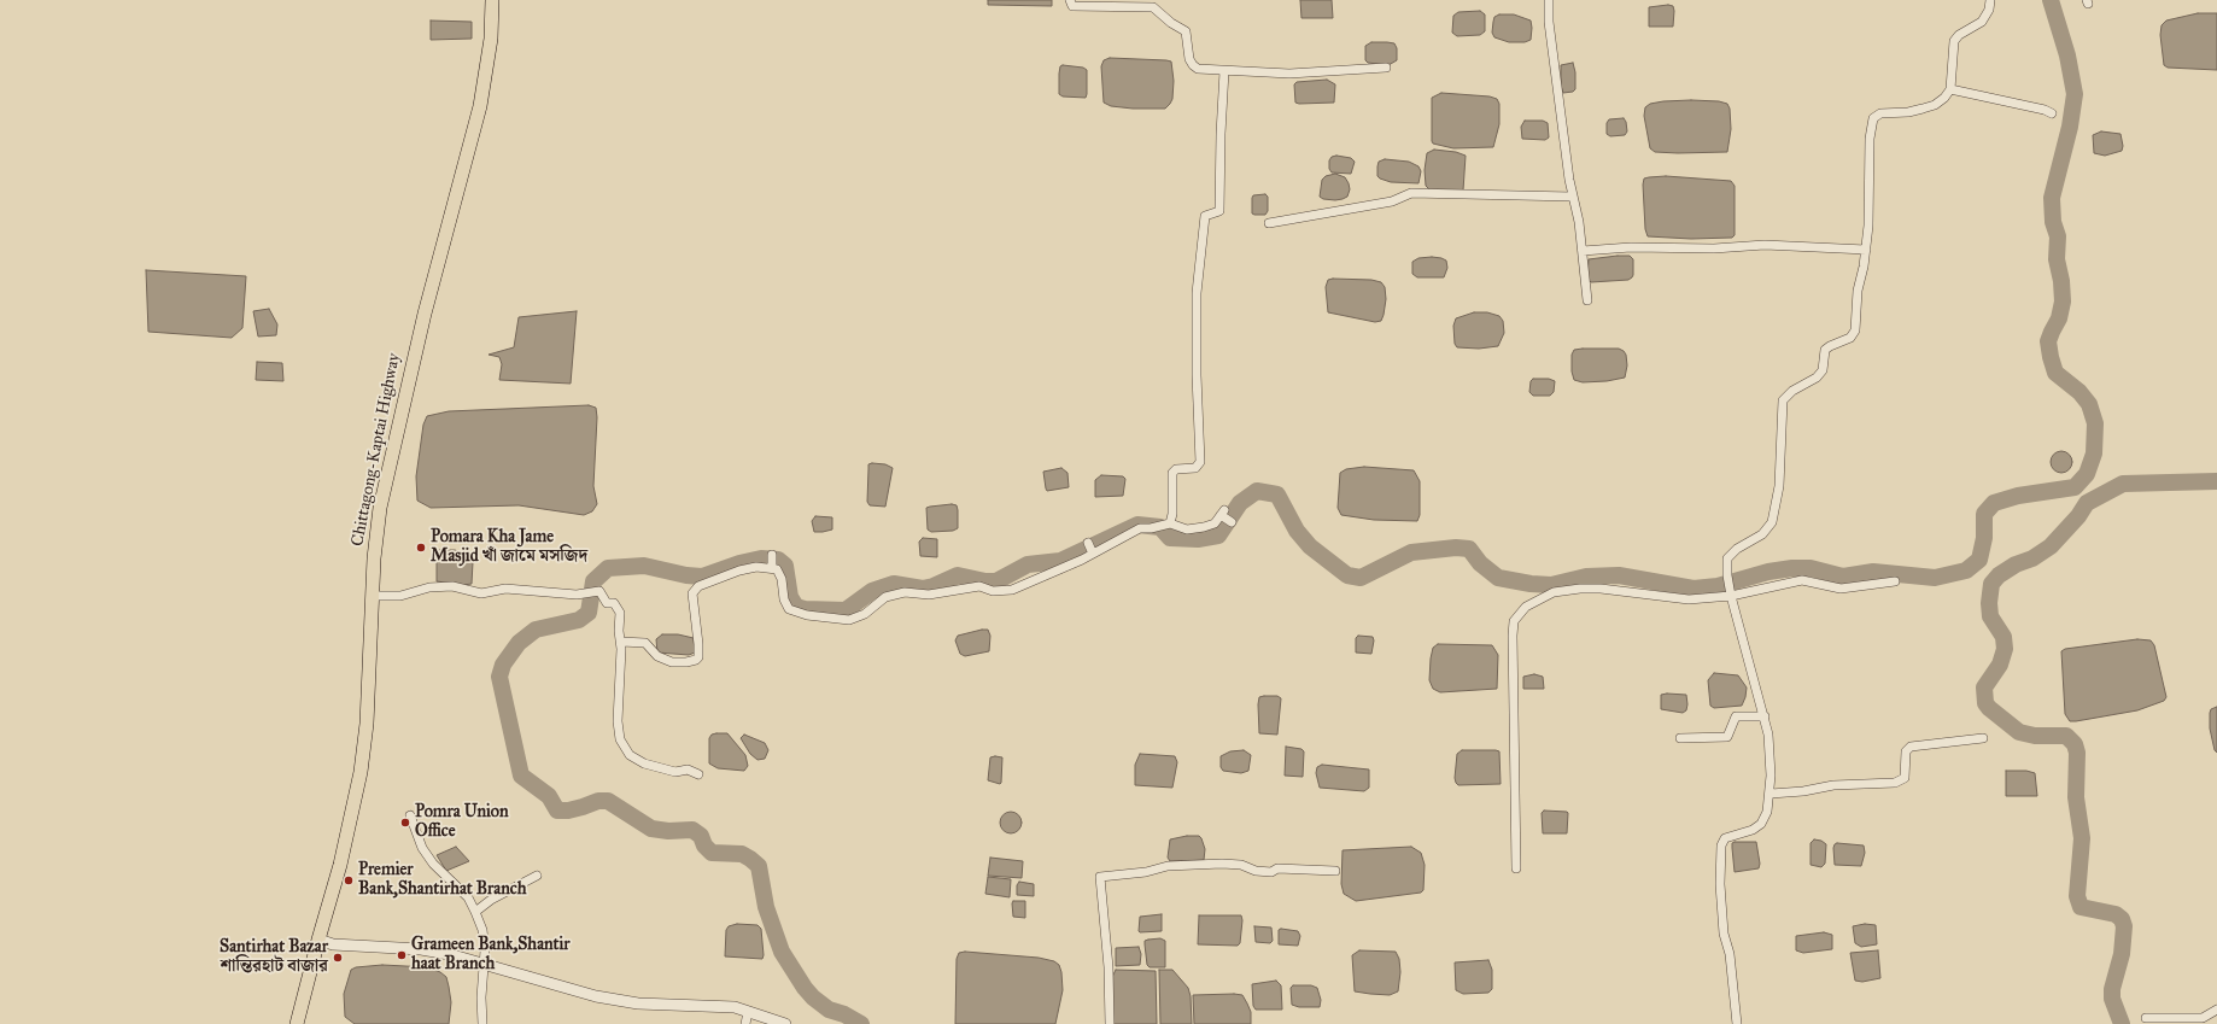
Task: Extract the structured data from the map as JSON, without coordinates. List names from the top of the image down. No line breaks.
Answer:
{"streets":{"main road":["Chittagong-Kaptai Highway"]},"places":["Pomara Kha Jame Masjid খাঁ জামে মসজিদ","Pomra Union Office","Premier Bank,Shantirhat Branch","Grameen Bank,Shantir haat Branch","Santirhat Bazar শান্তিরহাট বাজার"]}
